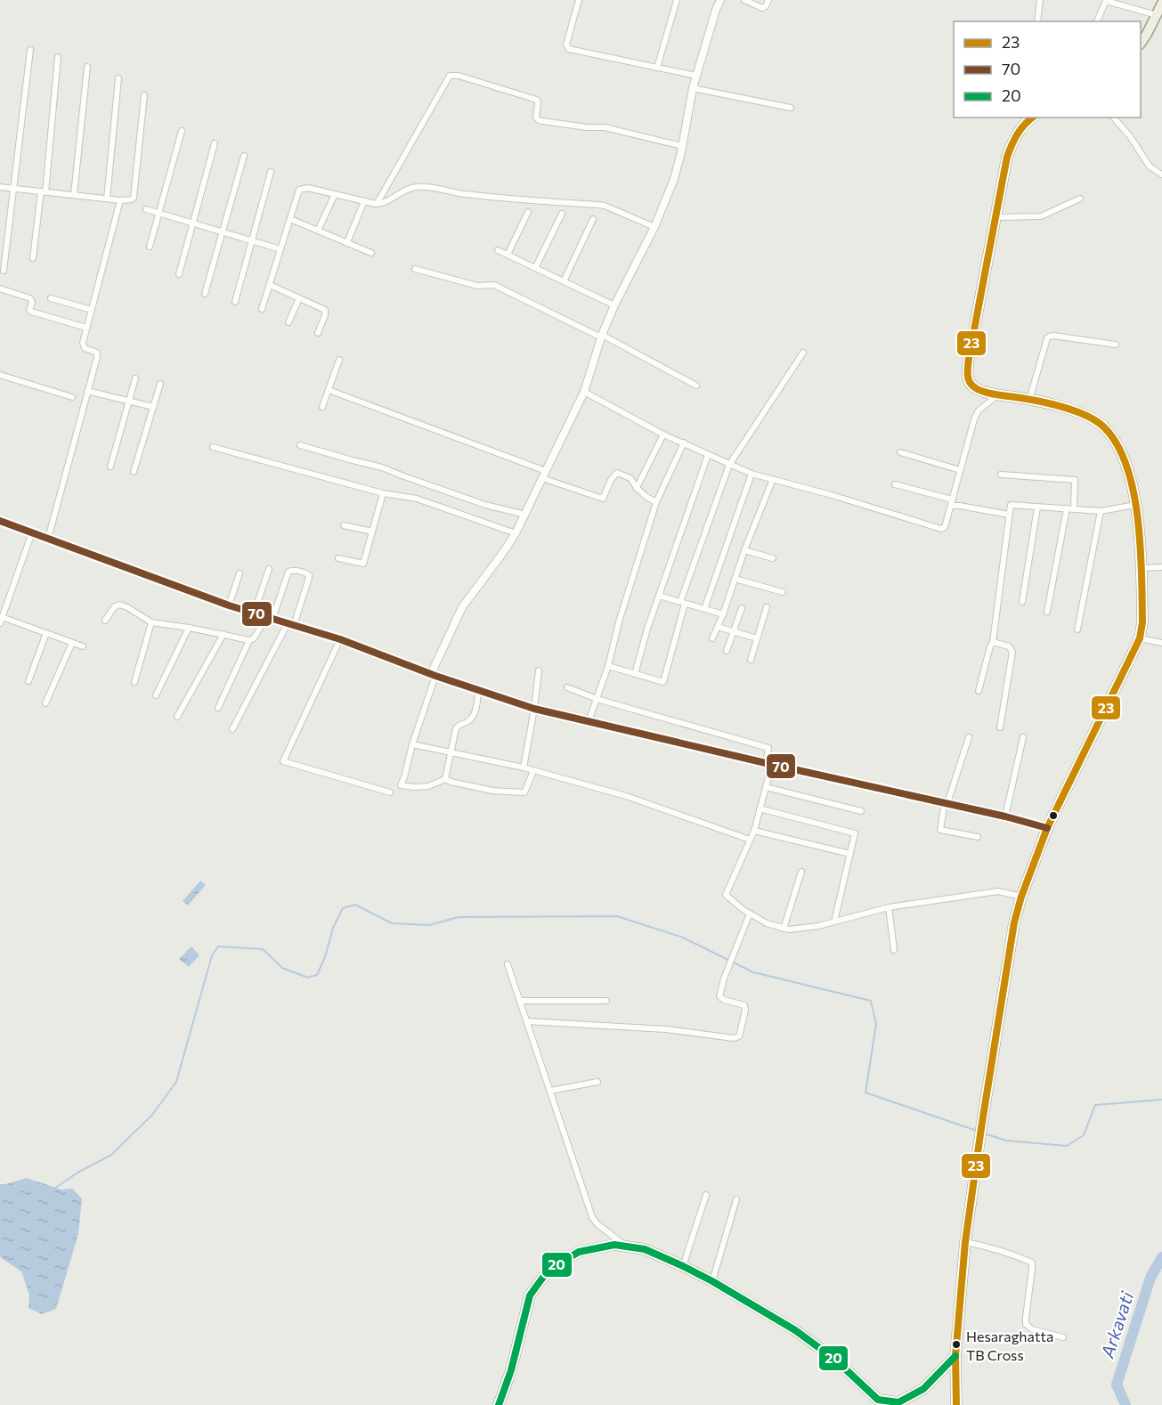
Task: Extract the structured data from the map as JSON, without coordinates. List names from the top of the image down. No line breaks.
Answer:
{"water":["Arkavati"],"places":["Hesaraghatta TB Cross"],"lines":["transit line 23","transit line 70","transit line 20"],"legend":["23","70","20"]}
